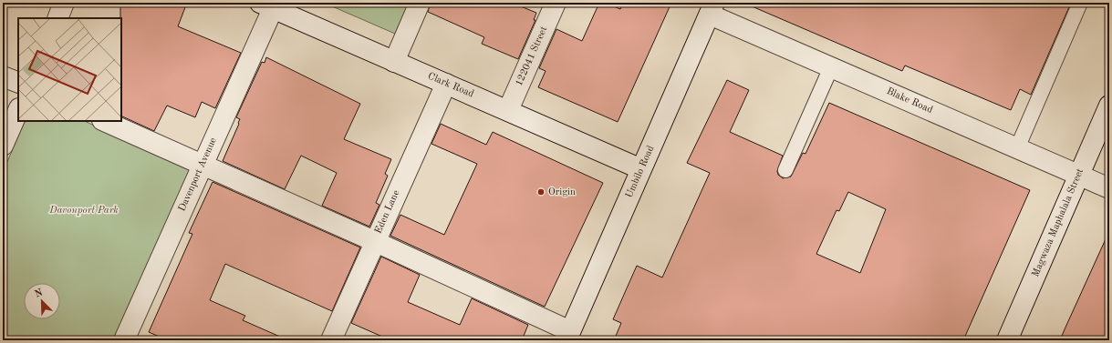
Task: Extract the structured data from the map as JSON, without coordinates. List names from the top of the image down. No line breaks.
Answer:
{"streets":{"street":["122041 Street","Clark Road","Blake Road","Umbilo Road","Davenport Avenue","Eden Lane","Magwaza Maphalala Street"]},"crossings":[["122041 Street","Clark Road"],["Clark Road","Umbilo Road"],["Clark Road","Davenport Avenue"],["Clark Road","Eden Lane"],["Blake Road","Umbilo Road"],["Blake Road","Magwaza Maphalala Street"]],"parks":["Davonport Park"],"places":["Origin"],"north":"top left"}
